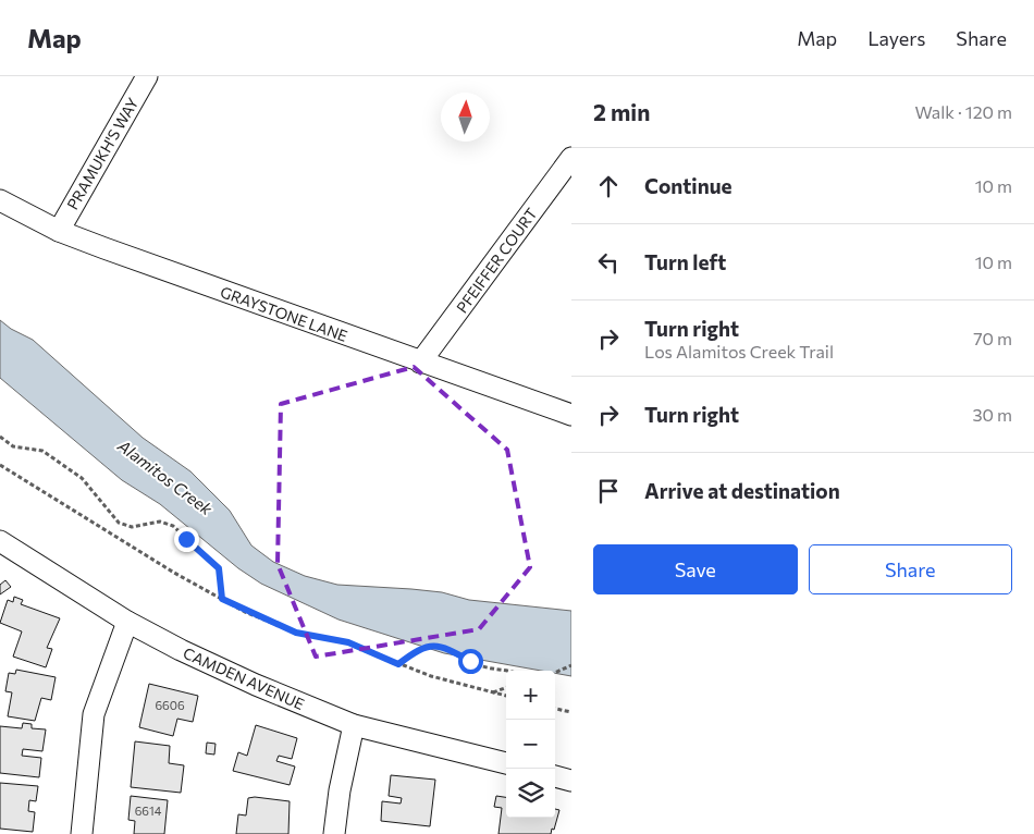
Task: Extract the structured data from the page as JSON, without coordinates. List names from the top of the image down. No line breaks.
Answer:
{"streets":{"street":["PRAMUKH'S WAY","PFEIFFER COURT","GRAYSTONE LANE","CAMDEN AVENUE"]},"crossings":[["PRAMUKH'S WAY","GRAYSTONE LANE"],["PFEIFFER COURT","GRAYSTONE LANE"]],"water":["Alamitos Creek"],"house_numbers":["6606","6614"],"north":"top","page":{"header":"Map","nav":["Map","Layers","Share"],"heading":["2 min","Walk · 120 m"],"list":[["Continue","10 m"],["Turn left","10 m"],["Turn right","Los Alamitos Creek Trail","70 m"],["Turn right","30 m"],"Arrive at destination"],"buttons":["Save","Share"],"map_buttons":["+","−"]}}
